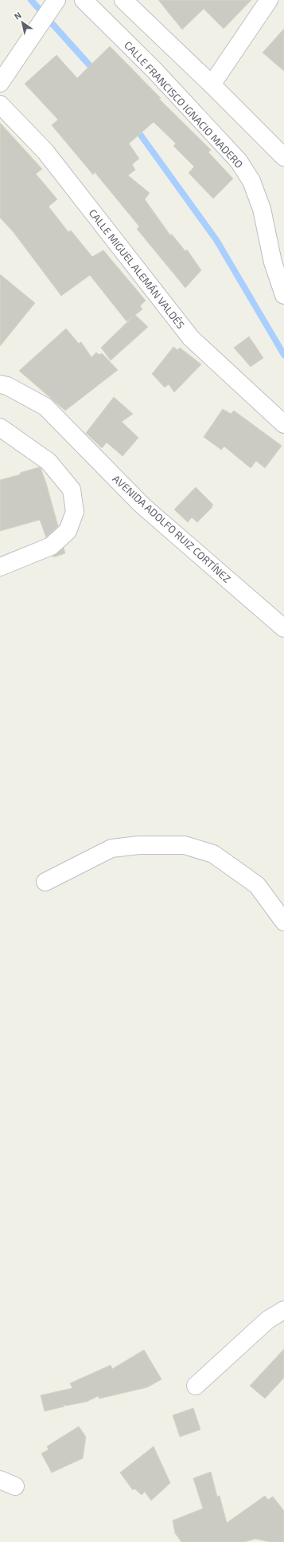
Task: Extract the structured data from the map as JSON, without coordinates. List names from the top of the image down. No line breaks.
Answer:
{"streets":{"street":["CALLE FRANCISCO IGNACIO MADERO","CALLE MIGUEL ALEMÁN VALDÉS","AVENIDA ADOLFO RUIZ CORTÍNEZ"]},"north":"top left"}
